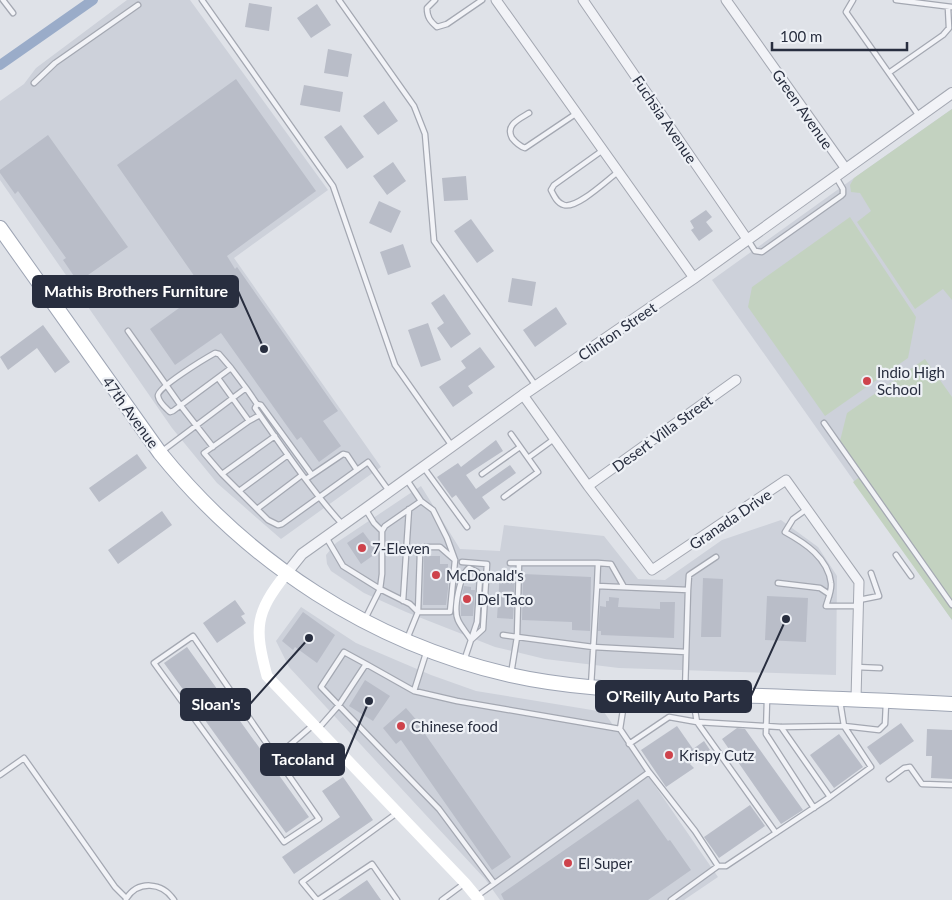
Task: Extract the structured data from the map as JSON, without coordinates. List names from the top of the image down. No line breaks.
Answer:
{"streets":{"main road":["47th Avenue"],"street":["Green Avenue","Fuchsia Avenue","Clinton Street","Desert Villa Street","Granada Drive"]},"crossings":[["Green Avenue","Clinton Street"],["Fuchsia Avenue","Clinton Street"],["Clinton Street","47th Avenue"],["Clinton Street","Granada Drive"],["47th Avenue","Granada Drive"],["Desert Villa Street","Granada Drive"]],"places":["Mathis Brothers Furniture","Indio High School","7-Eleven","McDonald's","Del Taco","O'Reilly Auto Parts","Sloan's","Tacoland","Chinese food","Krispy Cutz","El Super"],"scale_bar":"100 m"}
